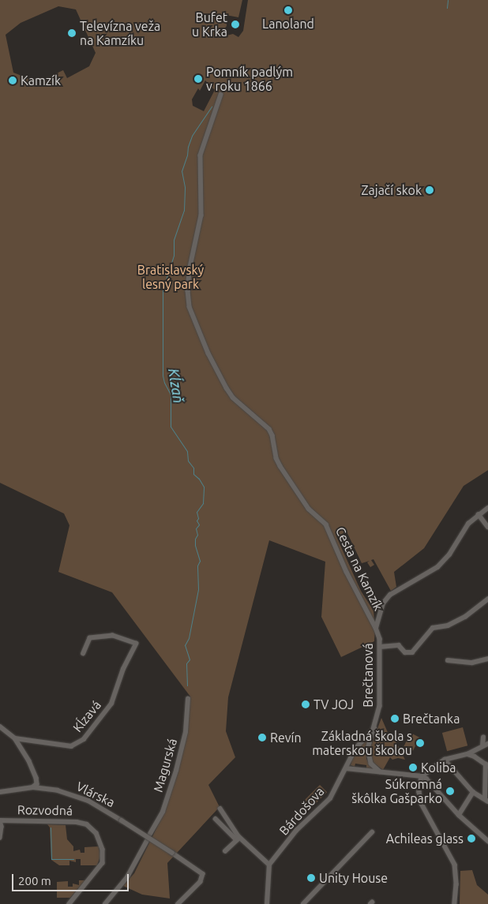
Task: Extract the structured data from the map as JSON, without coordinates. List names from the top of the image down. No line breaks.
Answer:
{"streets":{"street":["Cesta na Kamzík","Brečtanová","Kĺzavá","Magurská","Vlárska","Rozvodná","Bárdošova"]},"crossings":[["Cesta na Kamzík","Brečtanová"]],"water":["Kĺzaň"],"parks":["Bratislavský lesný park"],"places":["Lanoland","Bufet u Krka","Televízna veža na Kamzíku","Pomník padlým v roku 1866","Kamzík","Zajačí skok","TV JOJ","Brečtanka","Revín","Základná škola s materskou školou","Koliba","Súkromná škôlka Gašparko","Achileas glass","Unity House"],"scale_bar":"200 m"}
